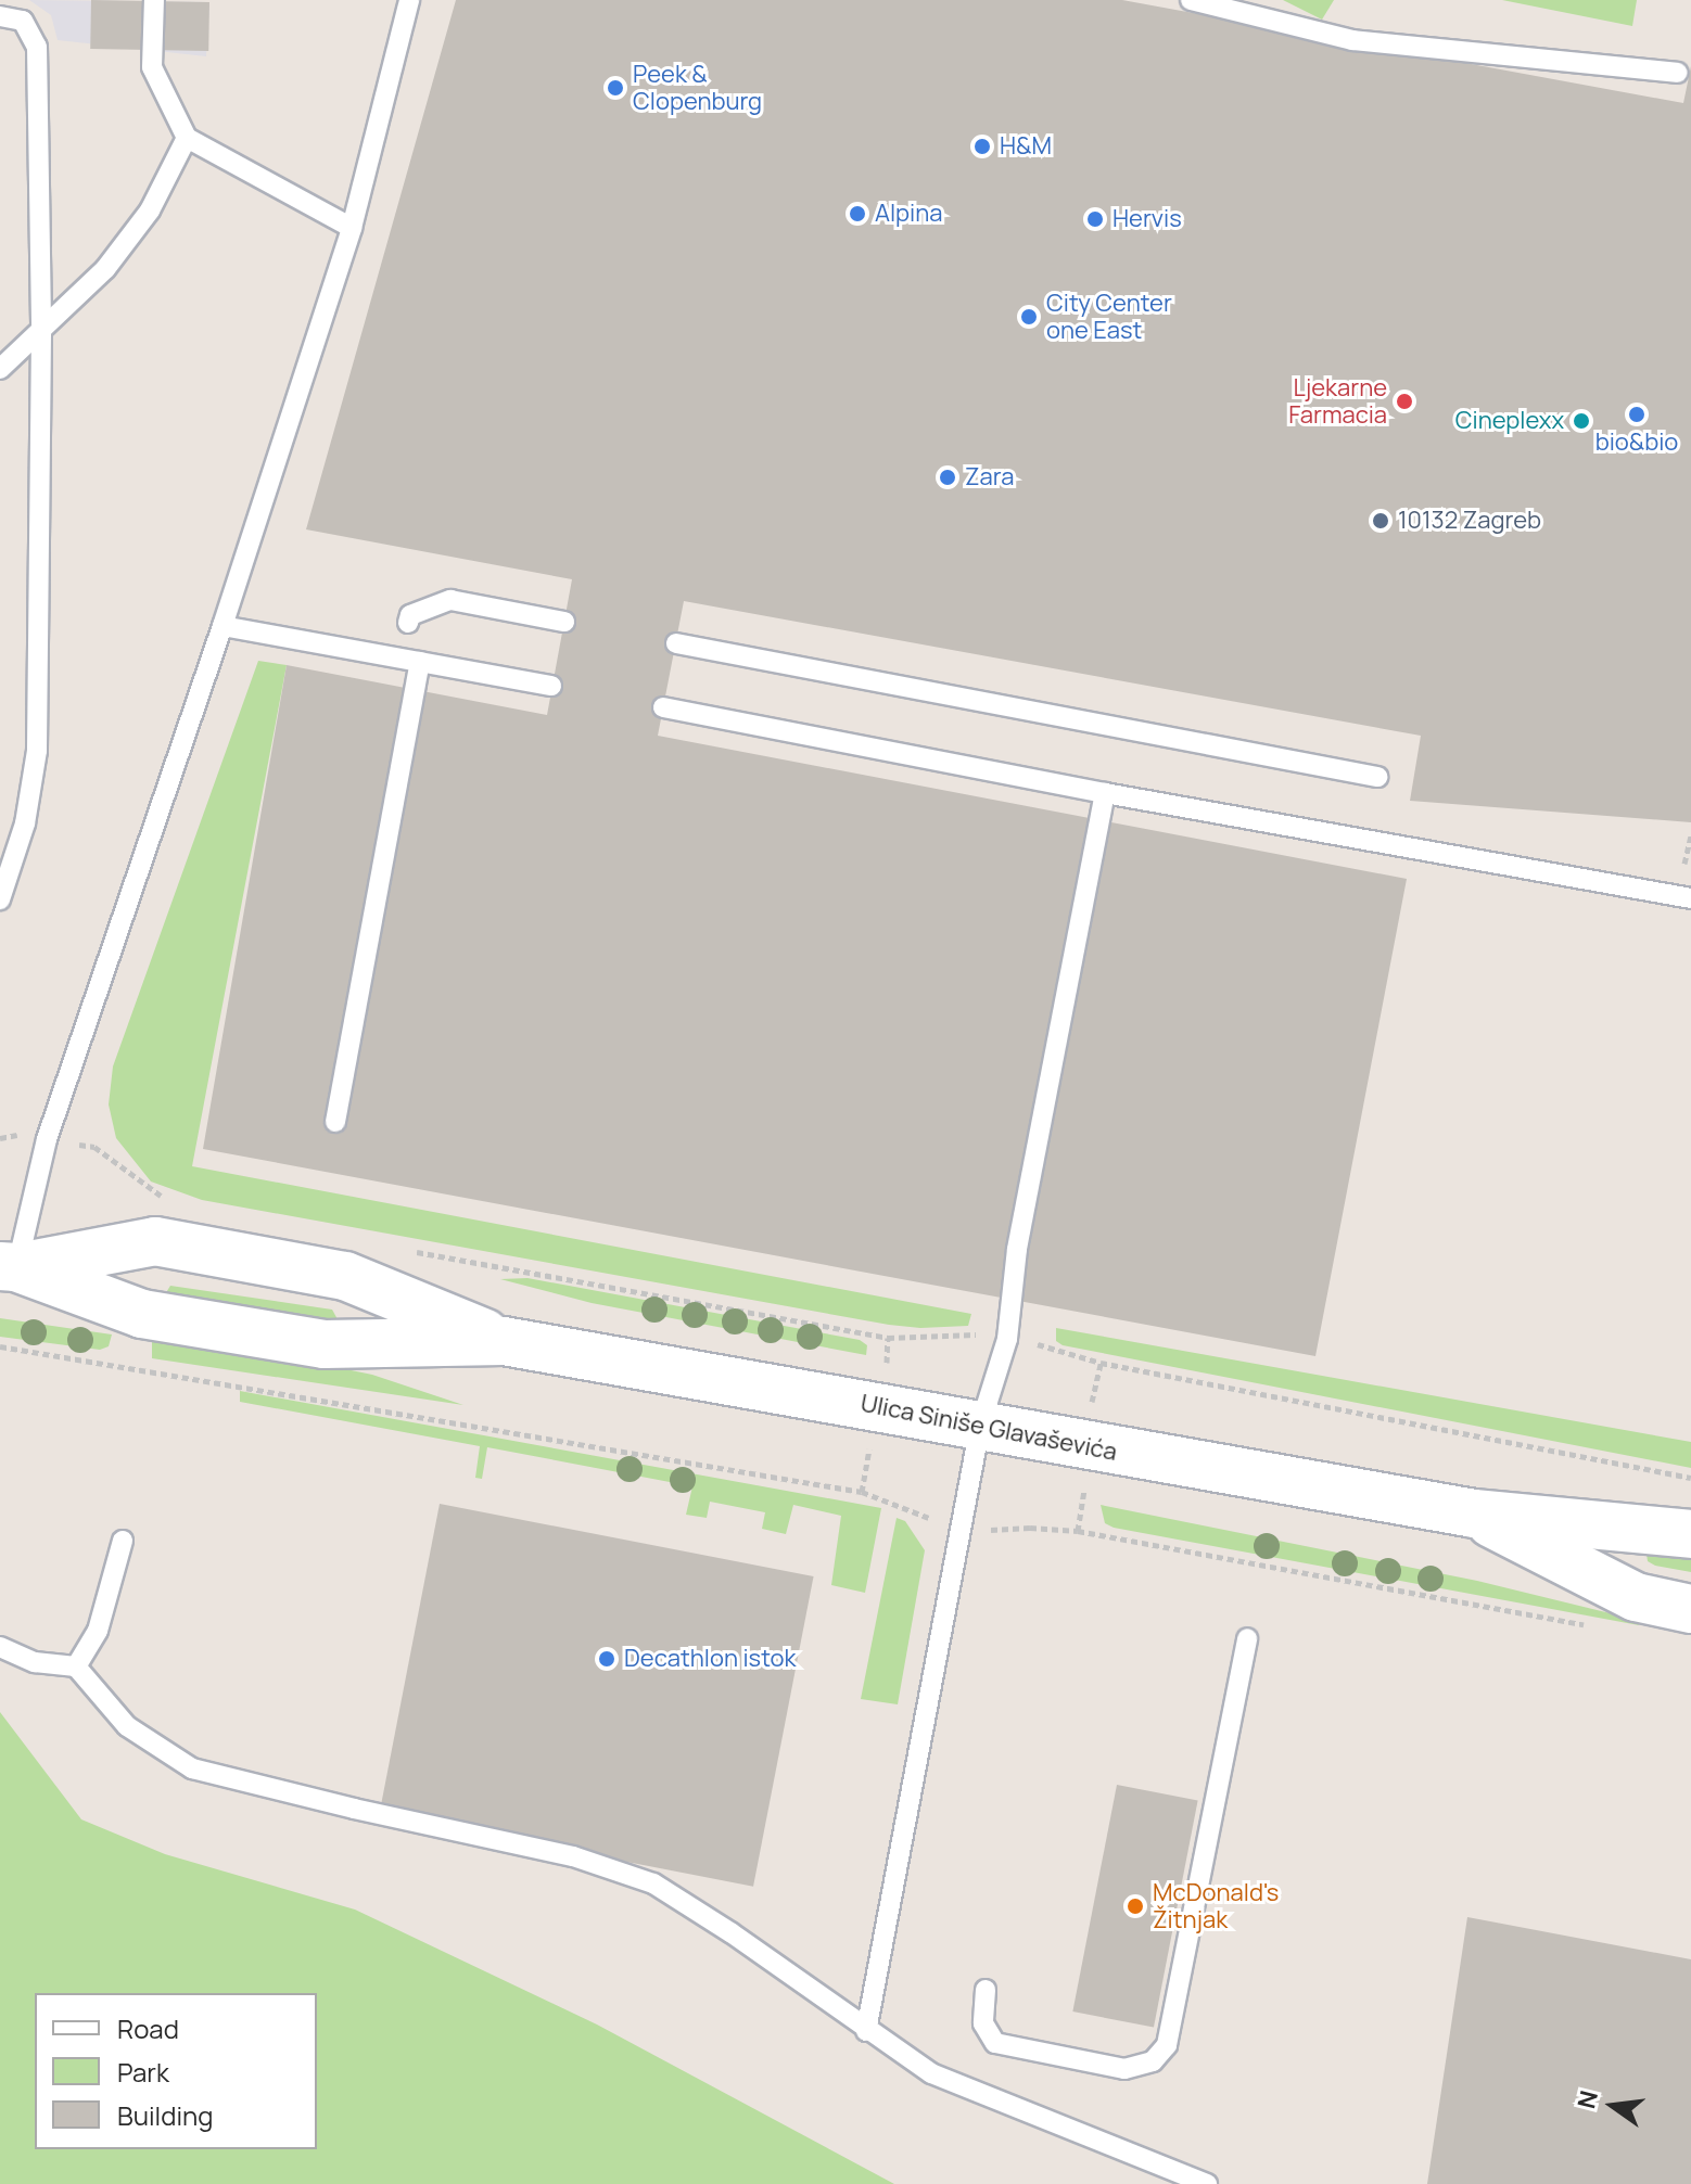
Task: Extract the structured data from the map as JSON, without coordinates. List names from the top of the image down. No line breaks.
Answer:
{"streets":{"street":["Ulica Siniše Glavaševića"]},"places":["Peek & Clopenburg","H&M","Alpina","Hervis","City Center one East","Ljekarne Farmacia","bio&bio","Cineplexx","Zara","10132 Zagreb","Decathlon istok","McDonald's Žitnjak"],"legend":["Road","Park","Building"],"north":"left"}
